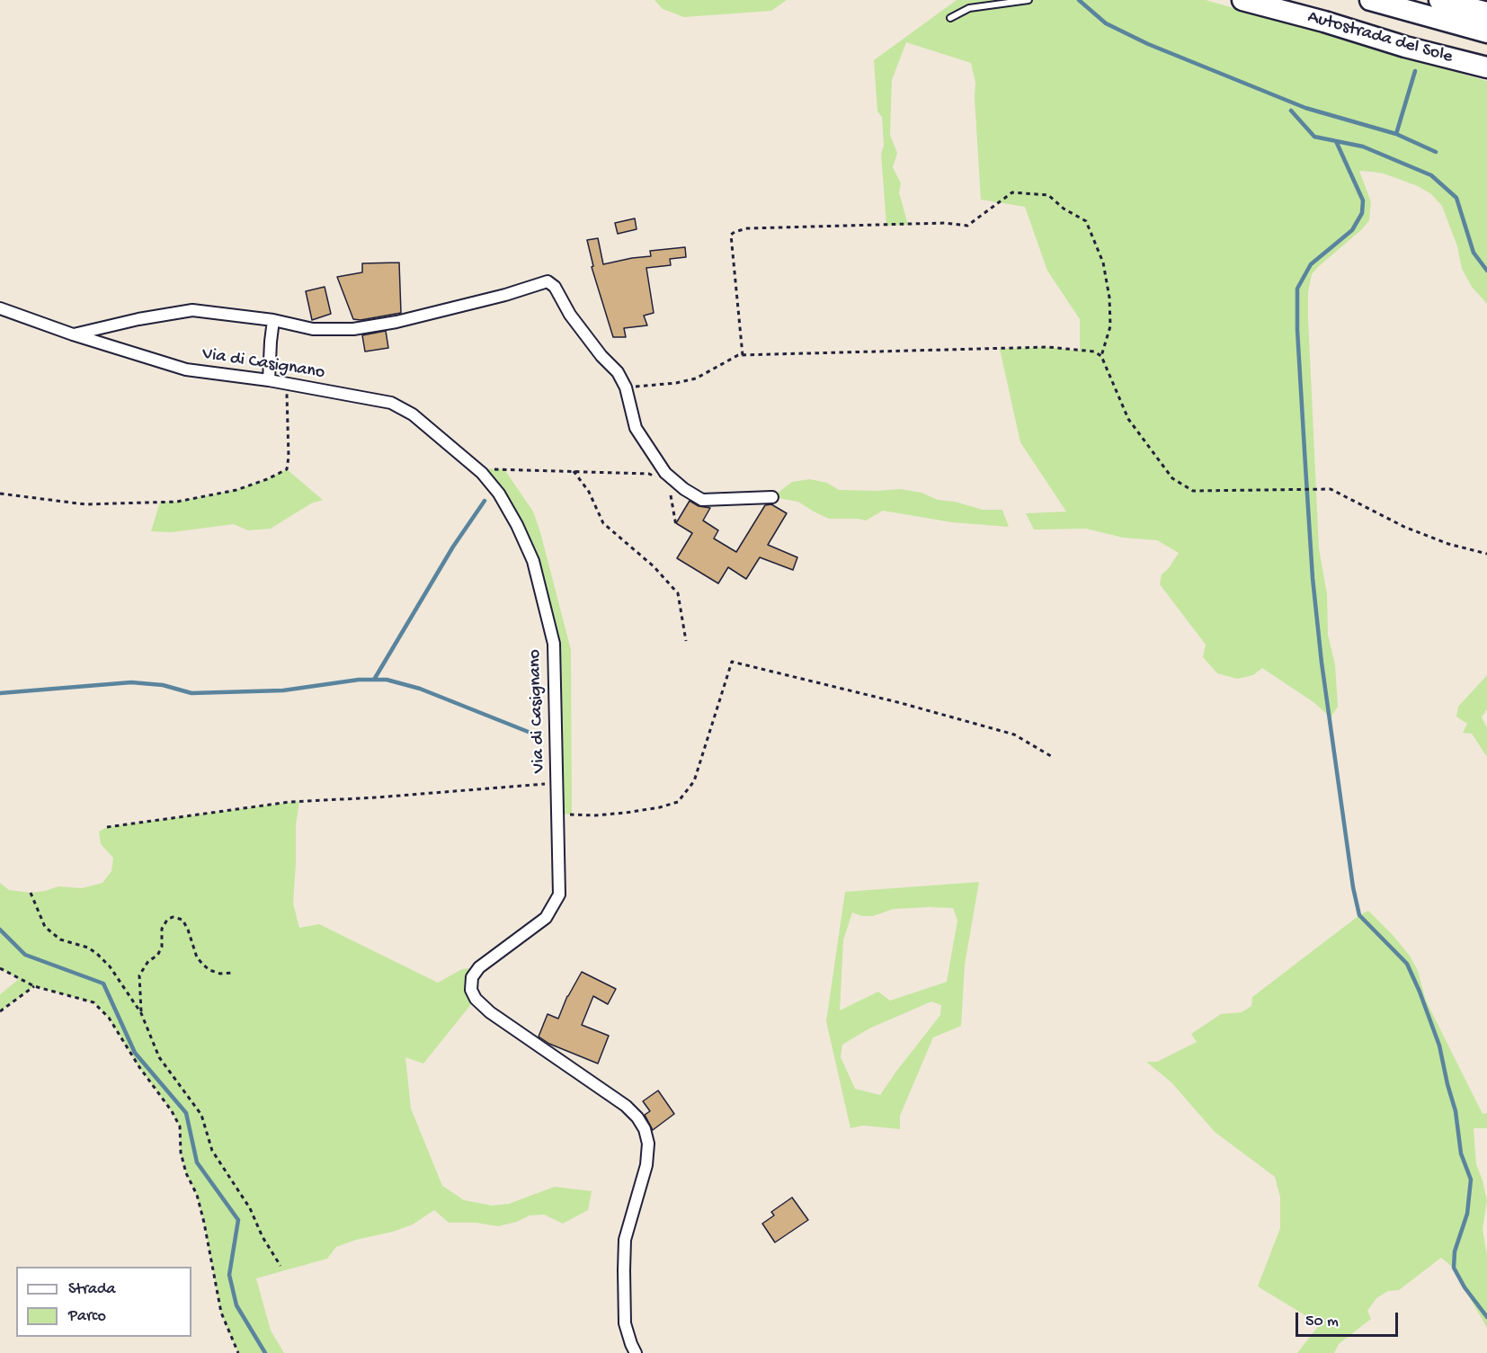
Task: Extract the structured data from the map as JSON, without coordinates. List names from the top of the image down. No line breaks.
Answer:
{"streets":{"highway":["Autostrada del Sole"],"street":["Via di Casignano"]},"legend":["Strada","Parco"],"scale_bar":"50 m"}
